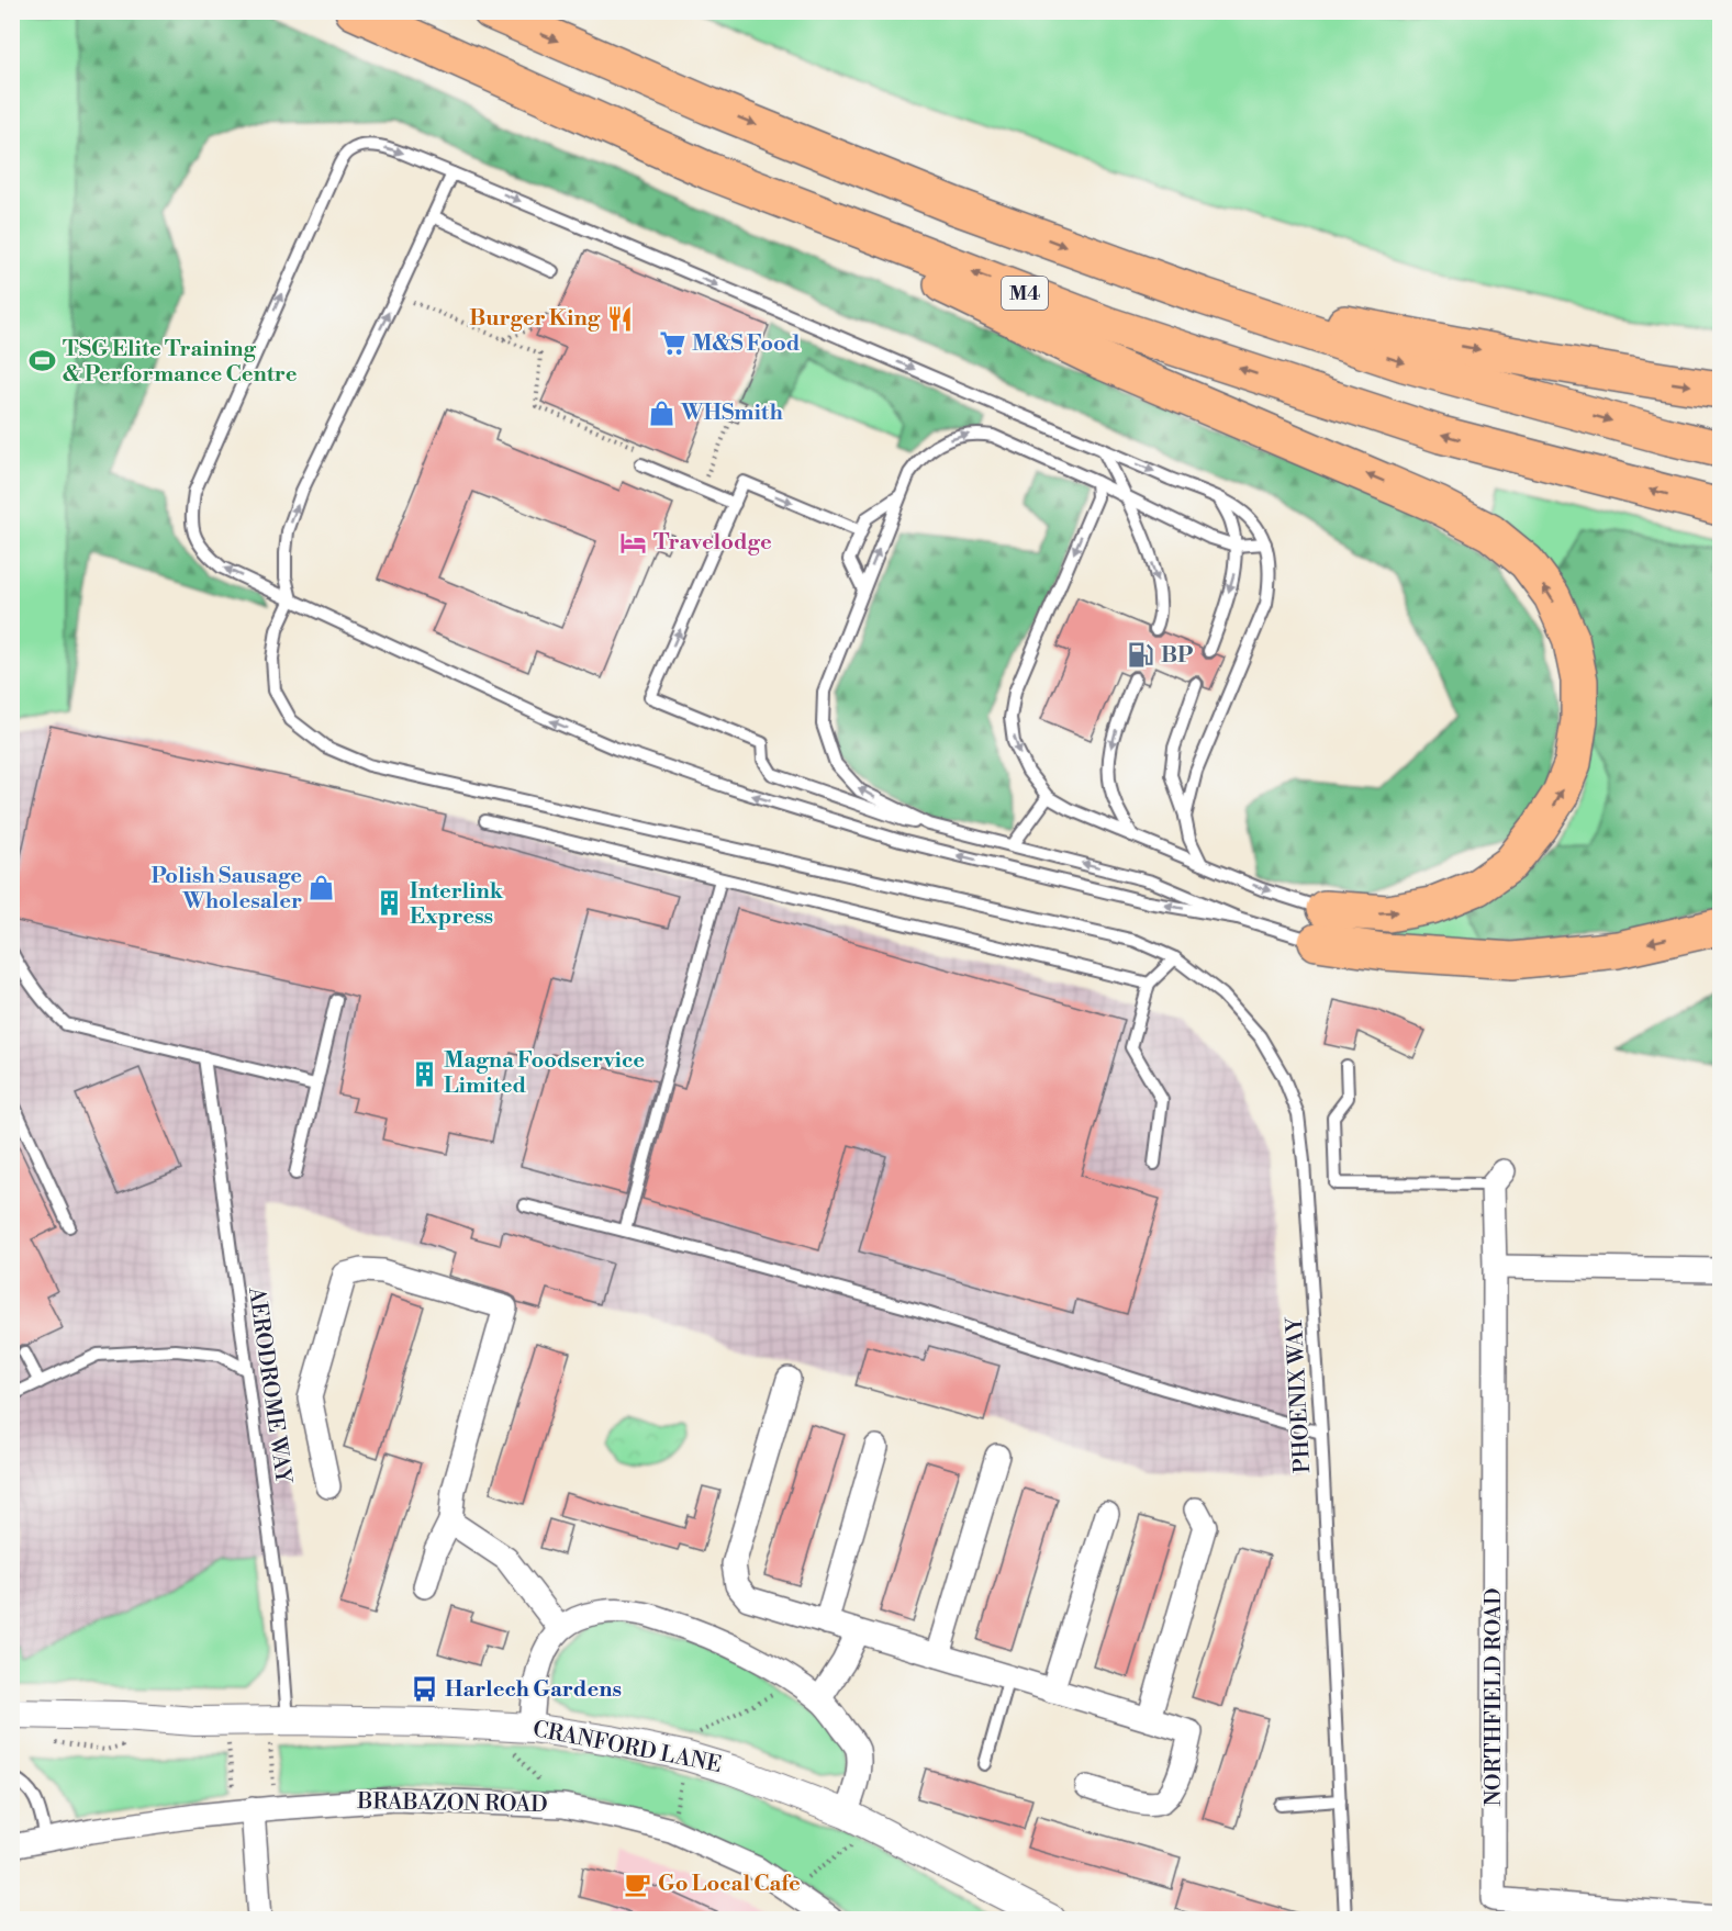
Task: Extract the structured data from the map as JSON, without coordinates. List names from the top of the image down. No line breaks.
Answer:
{"streets":{"highway":["M4"],"street":["NORTHFIELD ROAD","CRANFORD LANE","BRABAZON ROAD"],"lane":["AERODROME WAY","PHOENIX WAY"]},"crossings":[["AERODROME WAY","CRANFORD LANE"]],"places":{"restaurant":["Burger King"],"supermarket":["M&S Food"],"sports":["TSG Elite Training & Performance Centre"],"shop":["WHSmith","Polish Sausage Wholesaler"],"hotel":["Travelodge"],"fuel station":["BP"],"building":["Interlink Express","Magna Foodservice Limited"],"bus stop":["Harlech Gardens"],"cafe":["Go Local Cafe"]}}
